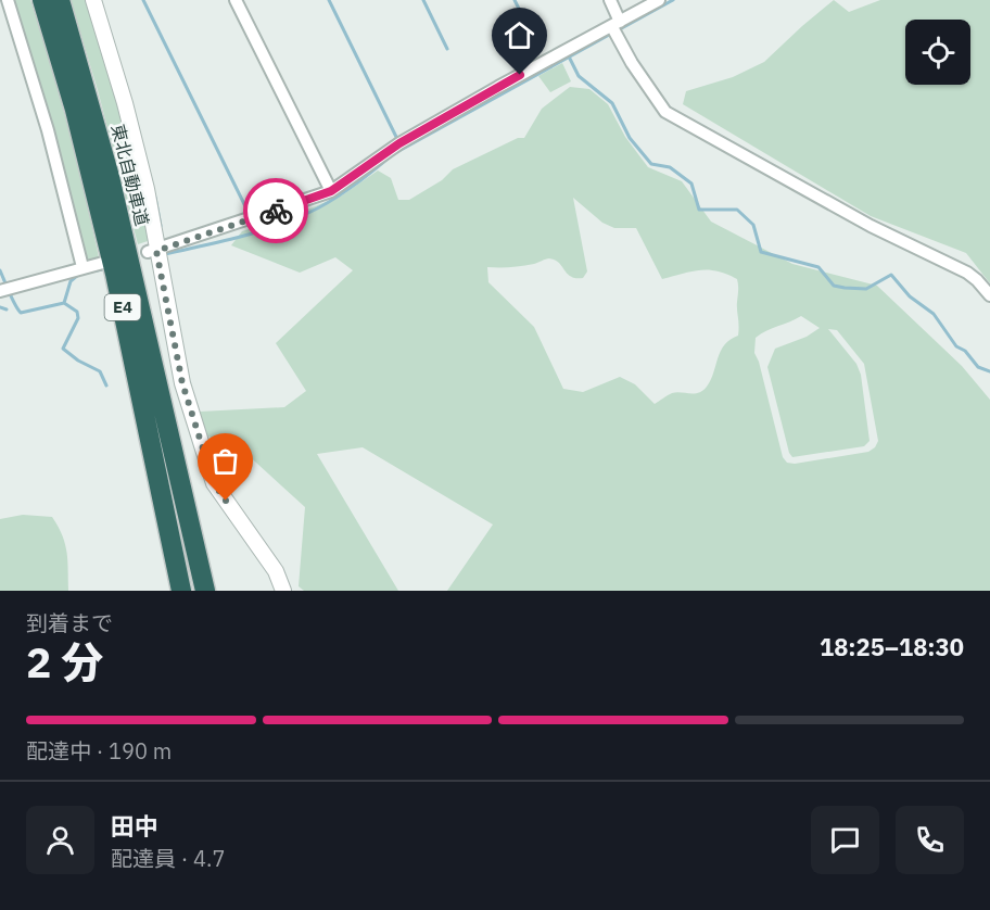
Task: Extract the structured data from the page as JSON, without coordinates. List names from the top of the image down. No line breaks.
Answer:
{"streets":{"highway":["東北自動車道","E4"]},"page":{"heading":["2 分","到着まで","18:25–18:30"],"panel":["田中","配達員 · 4.7"],"bar":"配達中 · 190 m"}}
